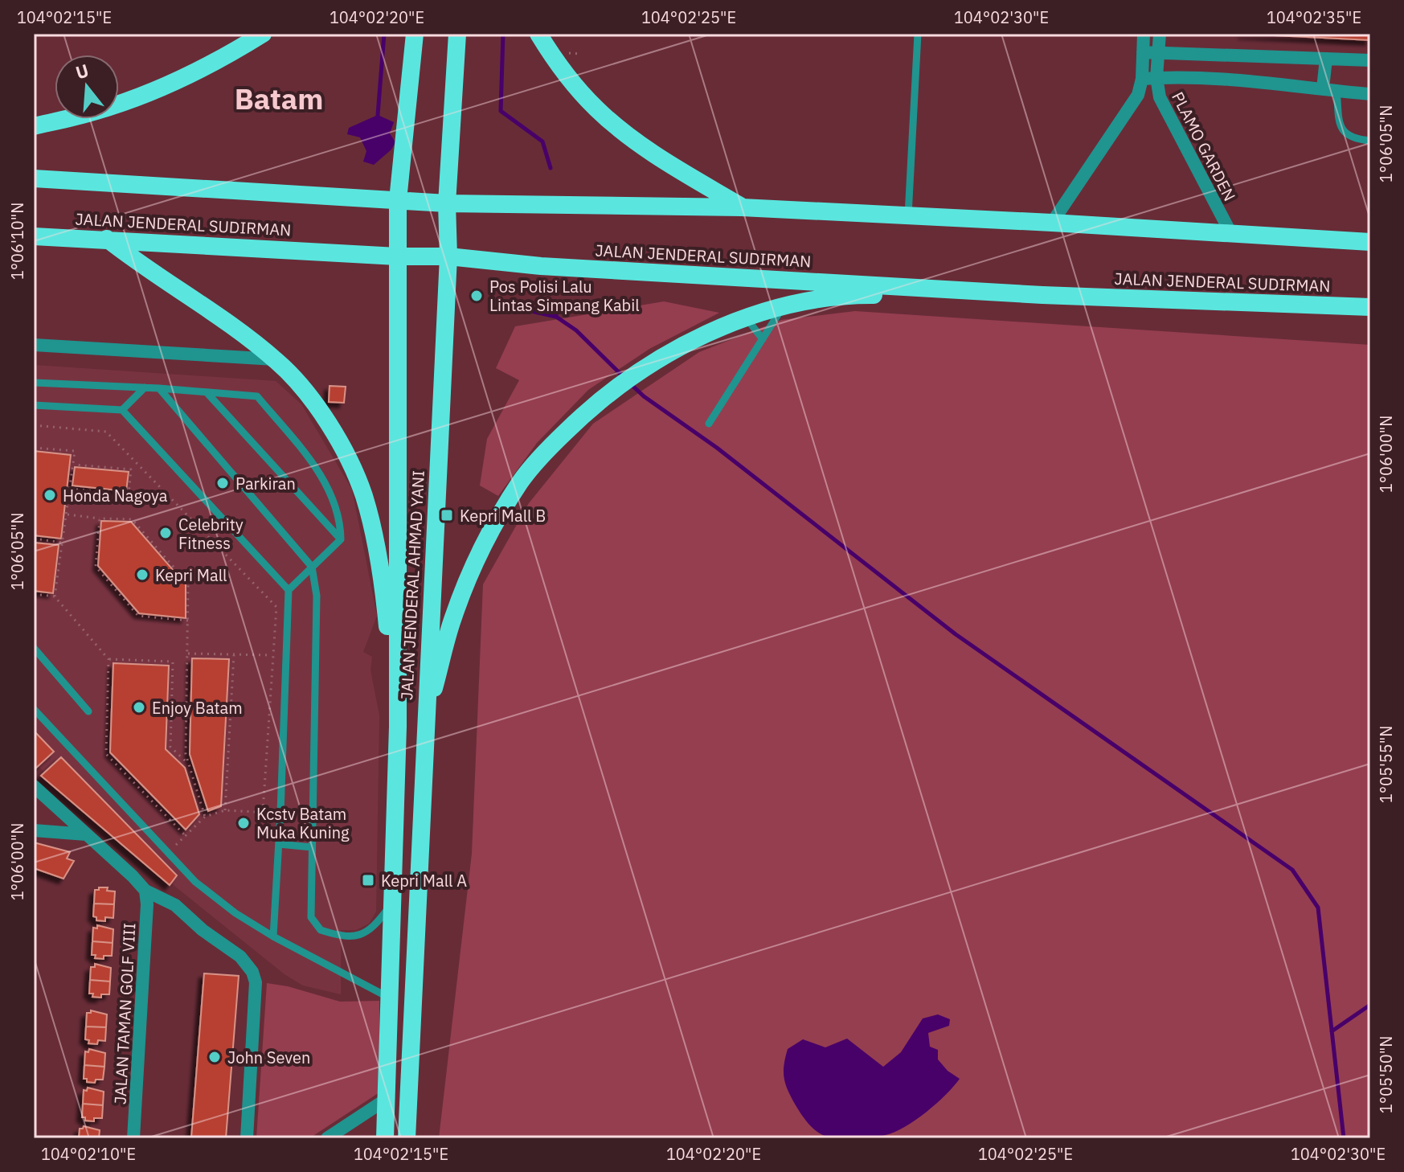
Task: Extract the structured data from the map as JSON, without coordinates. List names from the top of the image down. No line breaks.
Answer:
{"streets":{"highway":["JALAN JENDERAL SUDIRMAN","JALAN JENDERAL AHMAD YANI"],"street":["PLAMO GARDEN","JALAN TAMAN GOLF VIII"]},"crossings":[["JALAN JENDERAL SUDIRMAN","JALAN JENDERAL AHMAD YANI"]],"districts":["Batam"],"places":{"other":["Pos Polisi Lalu Lintas Simpang Kabil","Parkiran","Honda Nagoya","Celebrity Fitness","Kepri Mall","Enjoy Batam","Kcstv Batam Muka Kuning","John Seven"],"transit":["Kepri Mall B","Kepri Mall A"]},"north":"top","coordinates":["104°02'15\"E","104°02'20\"E","104°02'25\"E","104°02'30\"E","104°02'35\"E","1°06'05\"N","1°06'10\"N","1°06'00\"N","1°05'55\"N","1°05'50\"N","104°02'10\"E"]}
